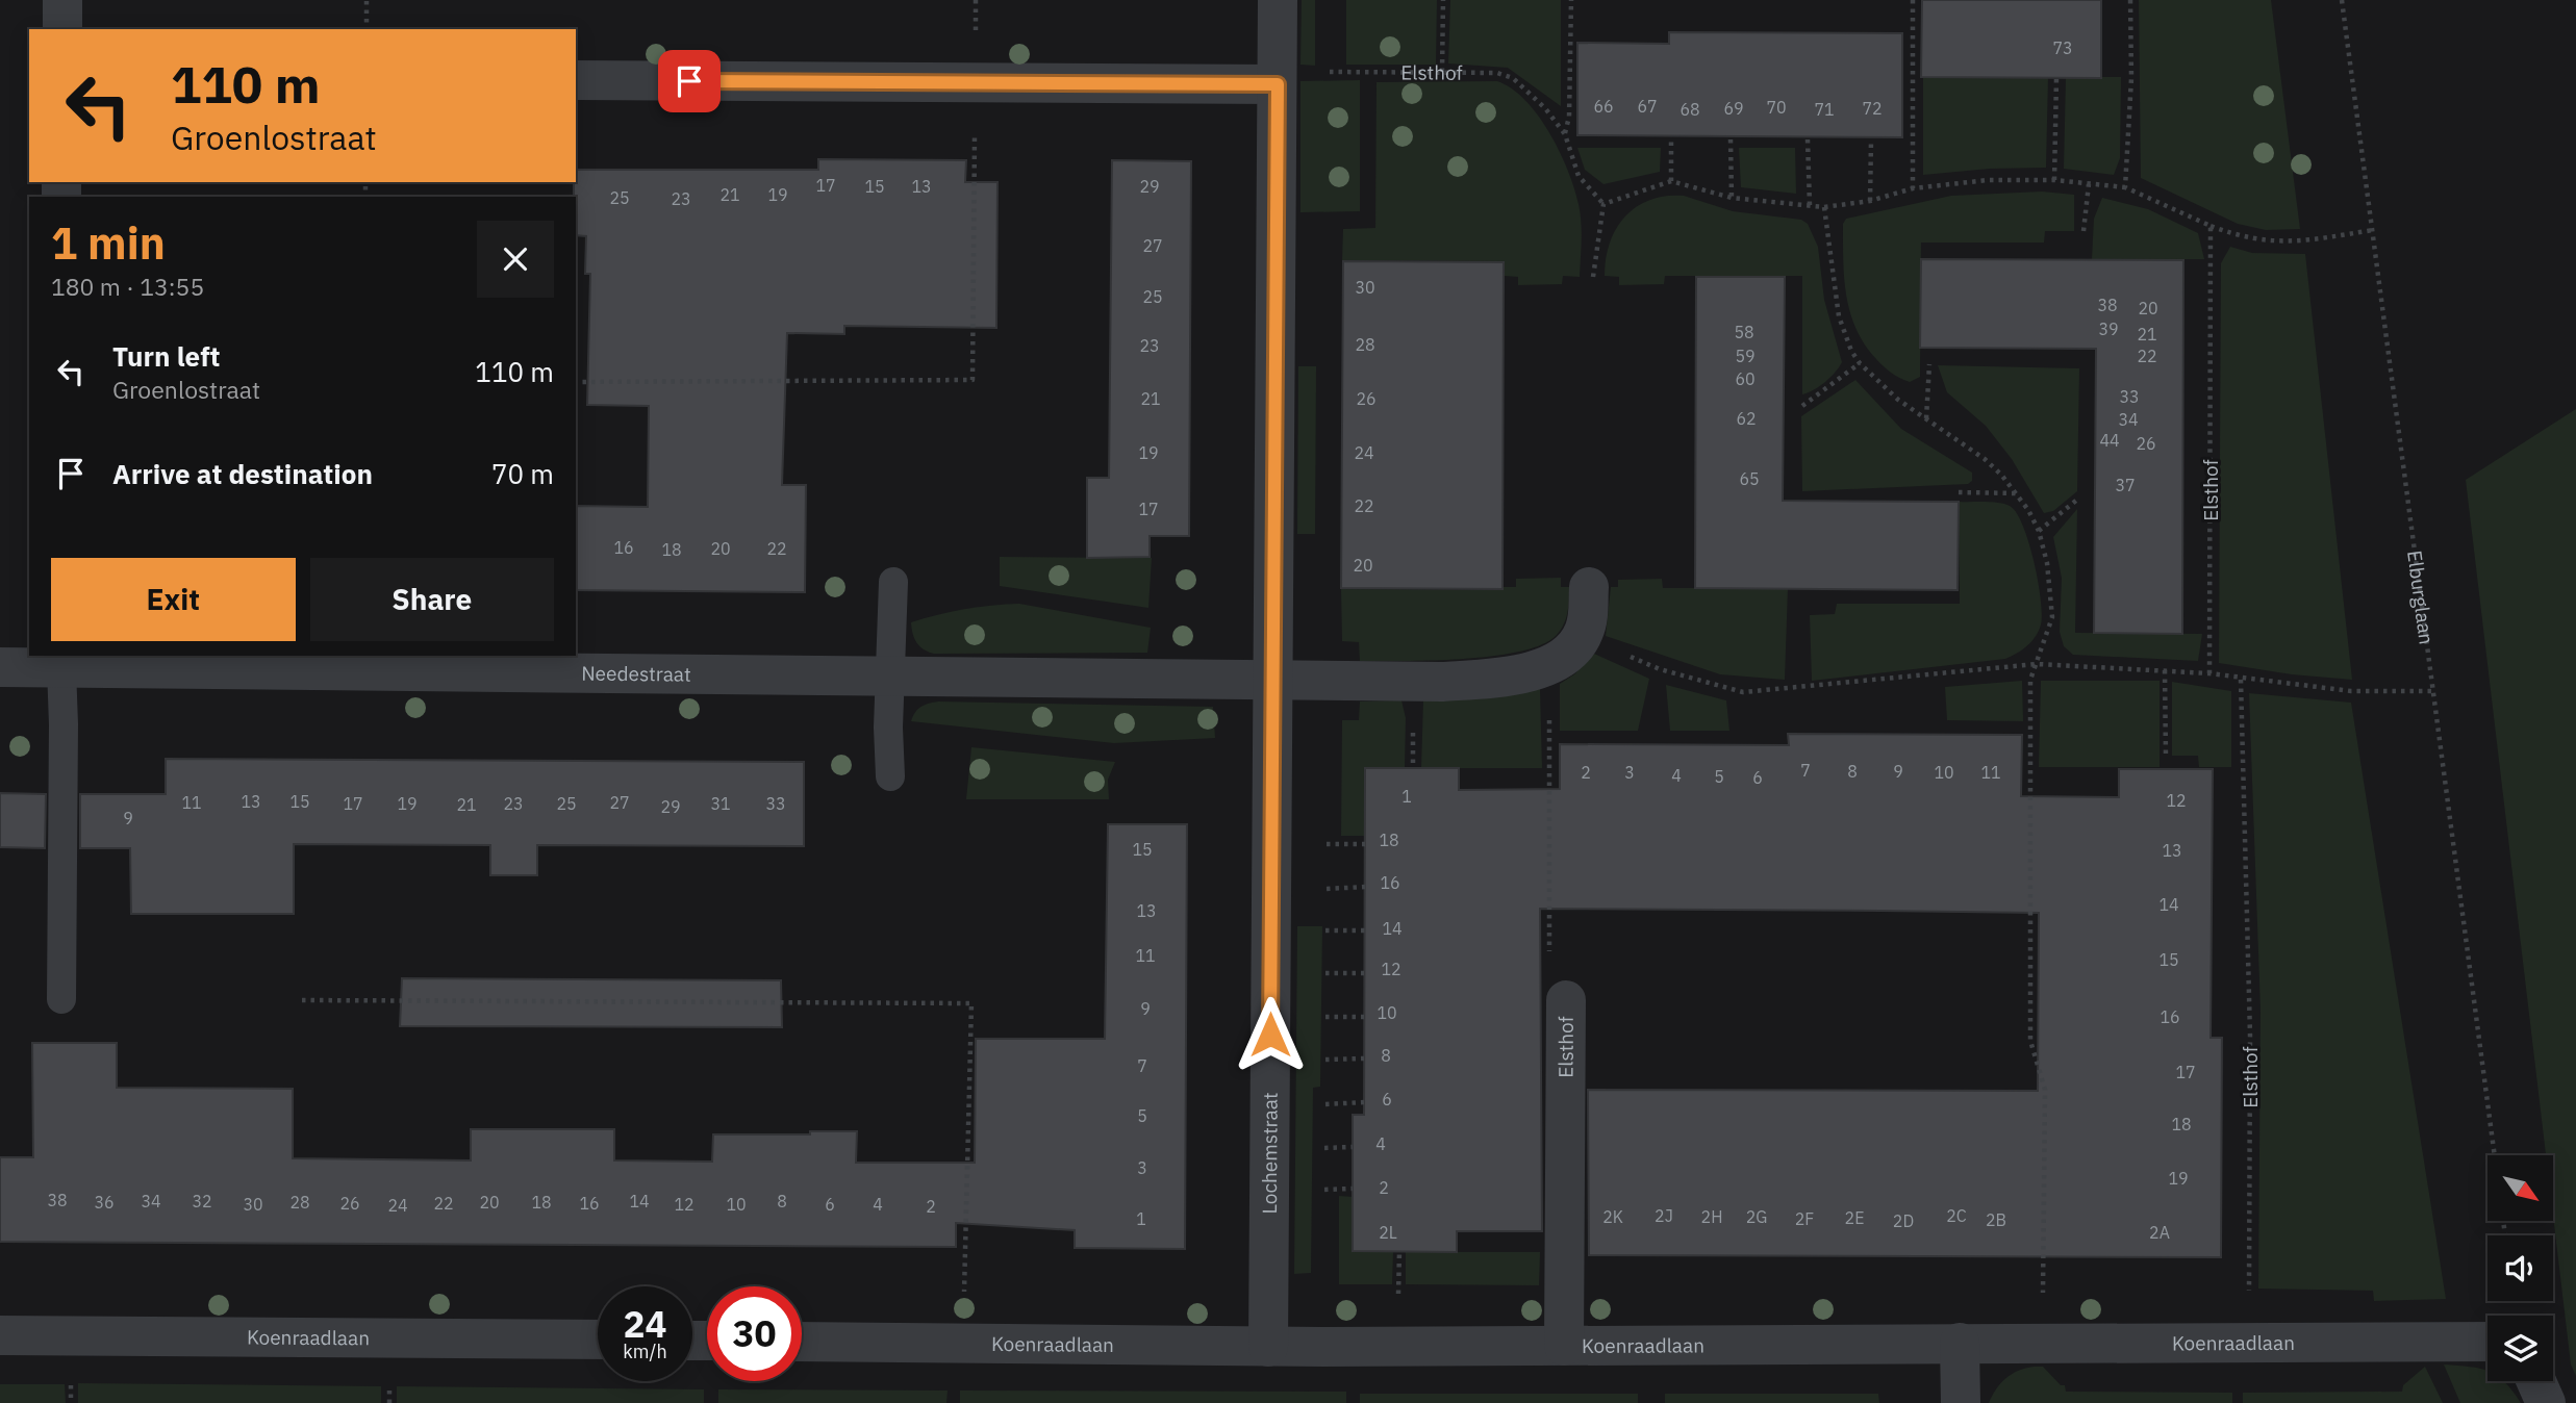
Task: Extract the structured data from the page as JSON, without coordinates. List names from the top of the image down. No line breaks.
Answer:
{"streets":{"street":["Elsthof","Needestraat","Lochemstraat","Koenraadlaan"],"path":["Elburglaan"]},"crossings":[["Elsthof","Lochemstraat"],["Elsthof","Koenraadlaan"],["Needestraat","Lochemstraat"],["Lochemstraat","Koenraadlaan"]],"house_numbers":["73","66","67","70","69","72","68","71","17","15","13","29","21","19","25","23","27","30","25","38","20","39","58","21","28","23","59","22","60","33","21","26","62","34","44","26","19","24","65","37","22","17","16","20","22","18","20","7","8","9","2","3","10","11","4","5","6","1","12","13","15","11","27","17","19","23","25","31","33","21","29","9","18","15","13","16","14","13","14","11","15","12","9","10","16","8","7","17","6","5","18","4","3","19","2","38","34","32","14","8","36","28","20","18","26","22","16","30","12","10","6","4","24","2","2J","2C","2K","2H","2G","2E","1","2F","2B","2D","2L","2A"],"north":"bottom right","page":{"turn":["110 m","Groenlostraat"],"heading":["1 min","180 m · 13:55"],"list":[{"name":"Turn left","note":"Groenlostraat","value":"110 m"},{"name":"Arrive at destination","value":"70 m"}],"buttons":["Exit","Share"],"speed":"24 km/h","limit":"30"}}
